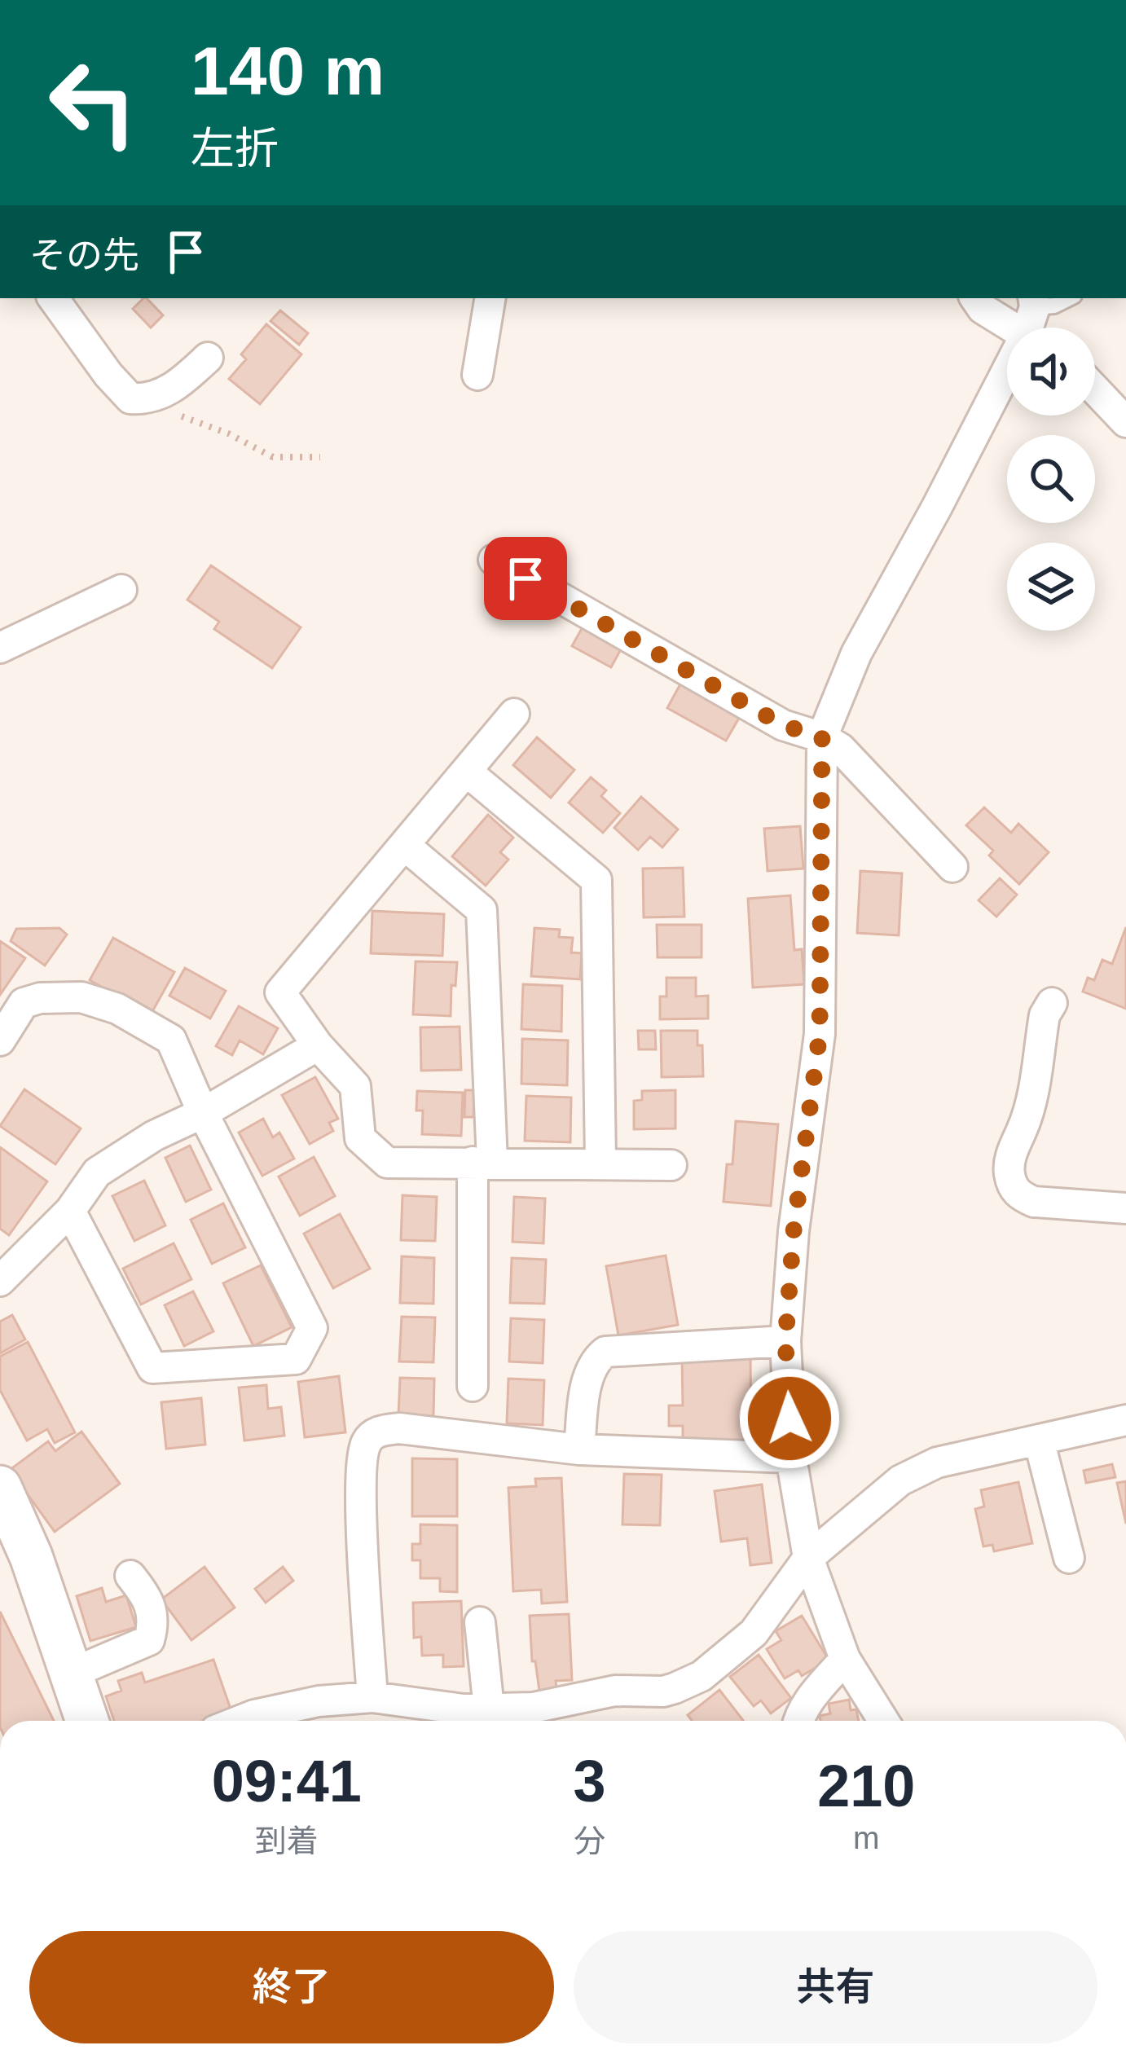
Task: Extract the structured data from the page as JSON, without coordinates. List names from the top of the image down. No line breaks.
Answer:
{"page":{"turn":["140 m","左折"],"then":"その先","eta":["09:41","到着","3","分","210","m"],"buttons":["終了","共有"]}}
